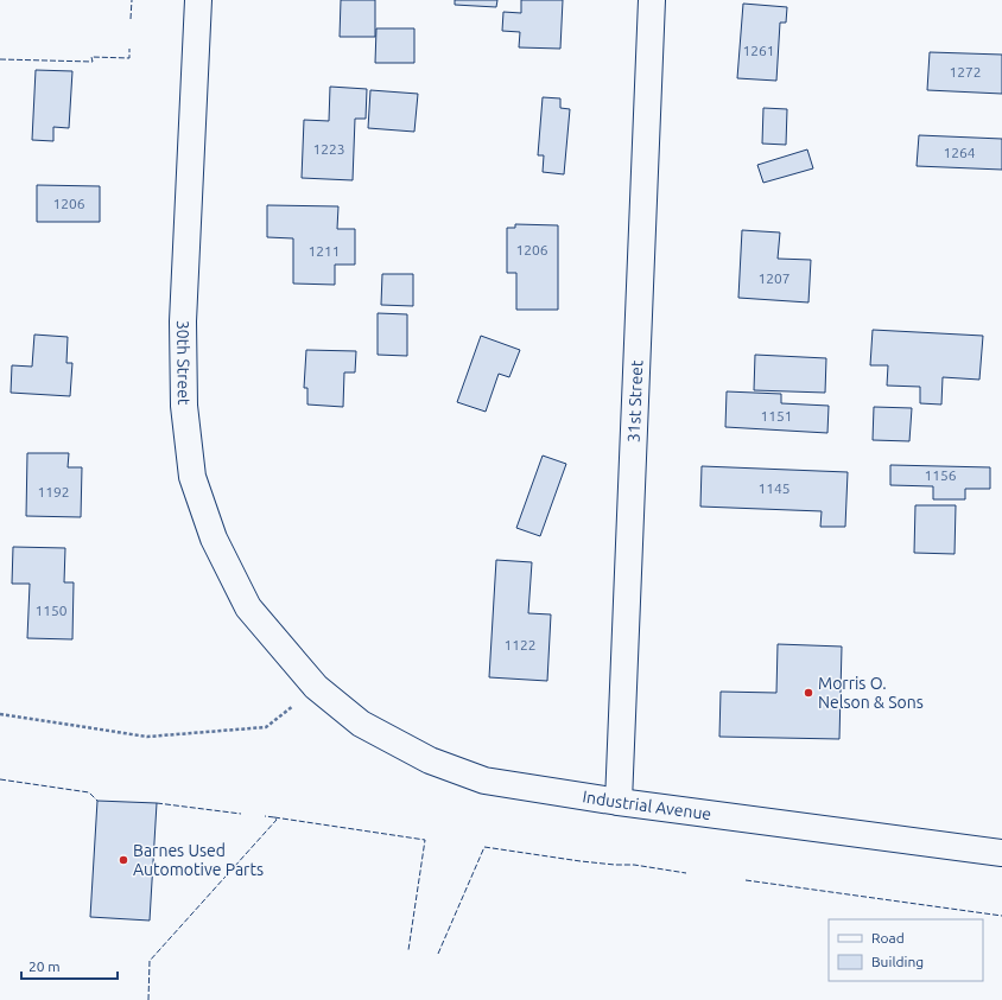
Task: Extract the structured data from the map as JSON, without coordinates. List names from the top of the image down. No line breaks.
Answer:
{"streets":{"street":["30th Street","31st Street","Industrial Avenue"]},"crossings":[["30th Street","Industrial Avenue"],["31st Street","Industrial Avenue"]],"places":["Morris O. Nelson & Sons","Barnes Used Automotive Parts"],"house_numbers":["1261","1272","1223","1264","1206","1206","1211","1207","1151","1156","1145","1192","1150","1122"],"legend":["Road","Building"],"scale_bar":"20 m"}
